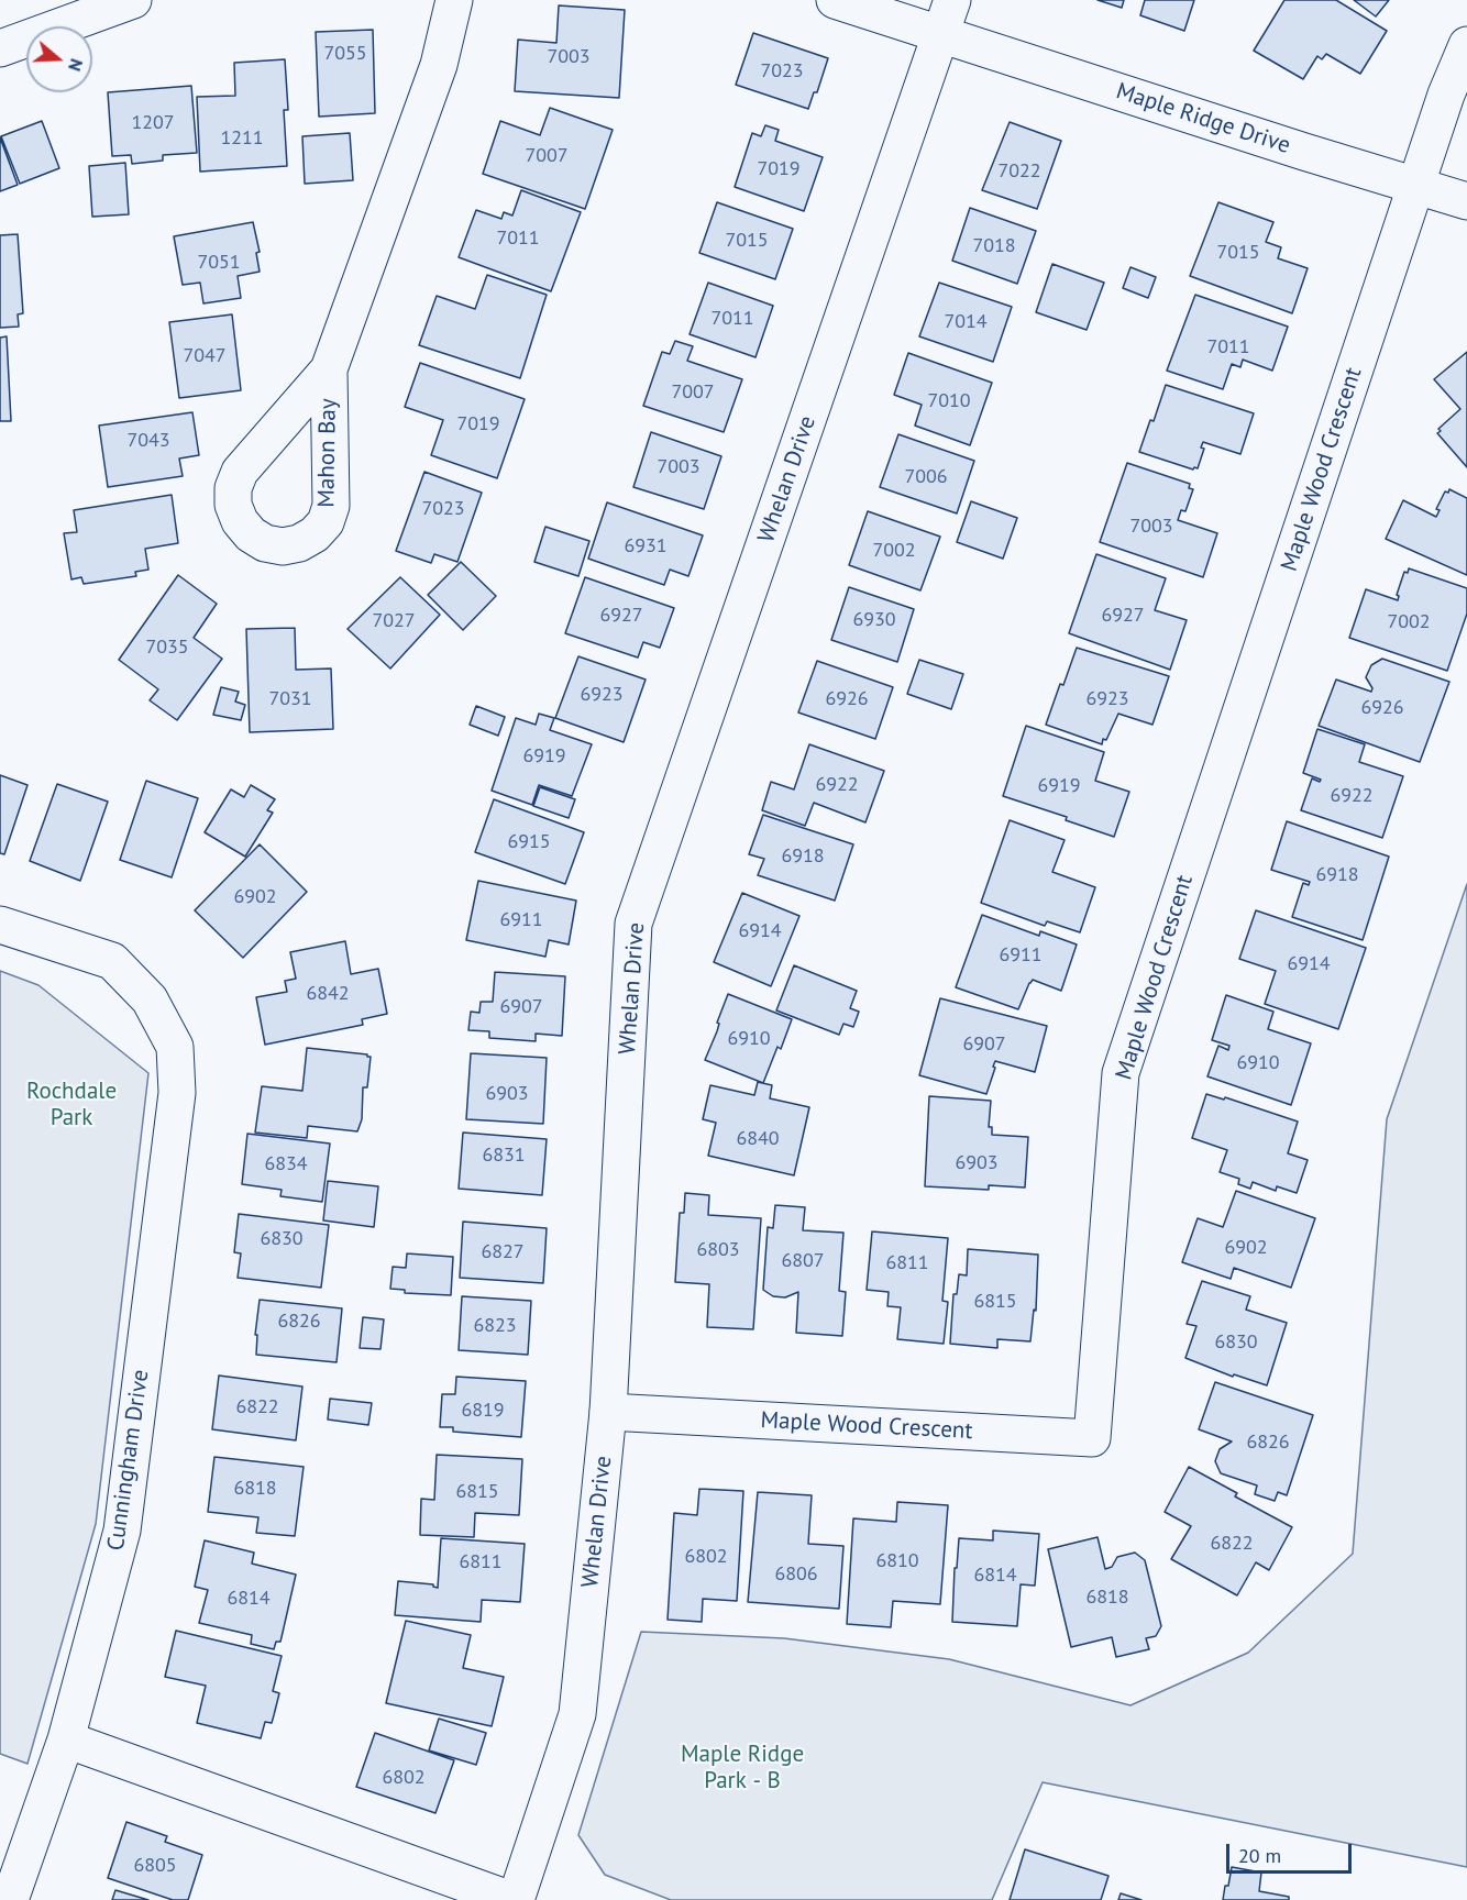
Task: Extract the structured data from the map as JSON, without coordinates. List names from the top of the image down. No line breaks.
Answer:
{"streets":{"street":["Maple Ridge Drive","Mahon Bay","Maple Wood Crescent","Whelan Drive","Cunningham Drive"]},"crossings":[["Maple Ridge Drive","Maple Wood Crescent"],["Maple Ridge Drive","Whelan Drive"],["Maple Wood Crescent","Whelan Drive"]],"parks":["Rochdale Park","Maple Ridge Park - B"],"house_numbers":["7055","7003","7023","1207","1211","7007","7019","7022","7011","7015","7018","7015","7051","7011","7014","7011","7047","7007","7010","7019","7043","7003","7006","7023","7003","6931","7002","6927","6927","6930","7027","7002","7035","6923","7031","6926","6923","6926","6919","6922","6919","6922","6915","6918","6918","6902","6911","6914","6911","6914","6842","6907","6910","6907","6910","6903","6840","6831","6903","6834","6830","6902","6803","6827","6807","6811","6815","6826","6823","6830","6822","6819","6826","6818","6815","6822","6802","6810","6811","6806","6814","6818","6814","6802","6805"],"scale_bar":"20 m","north":"right"}
